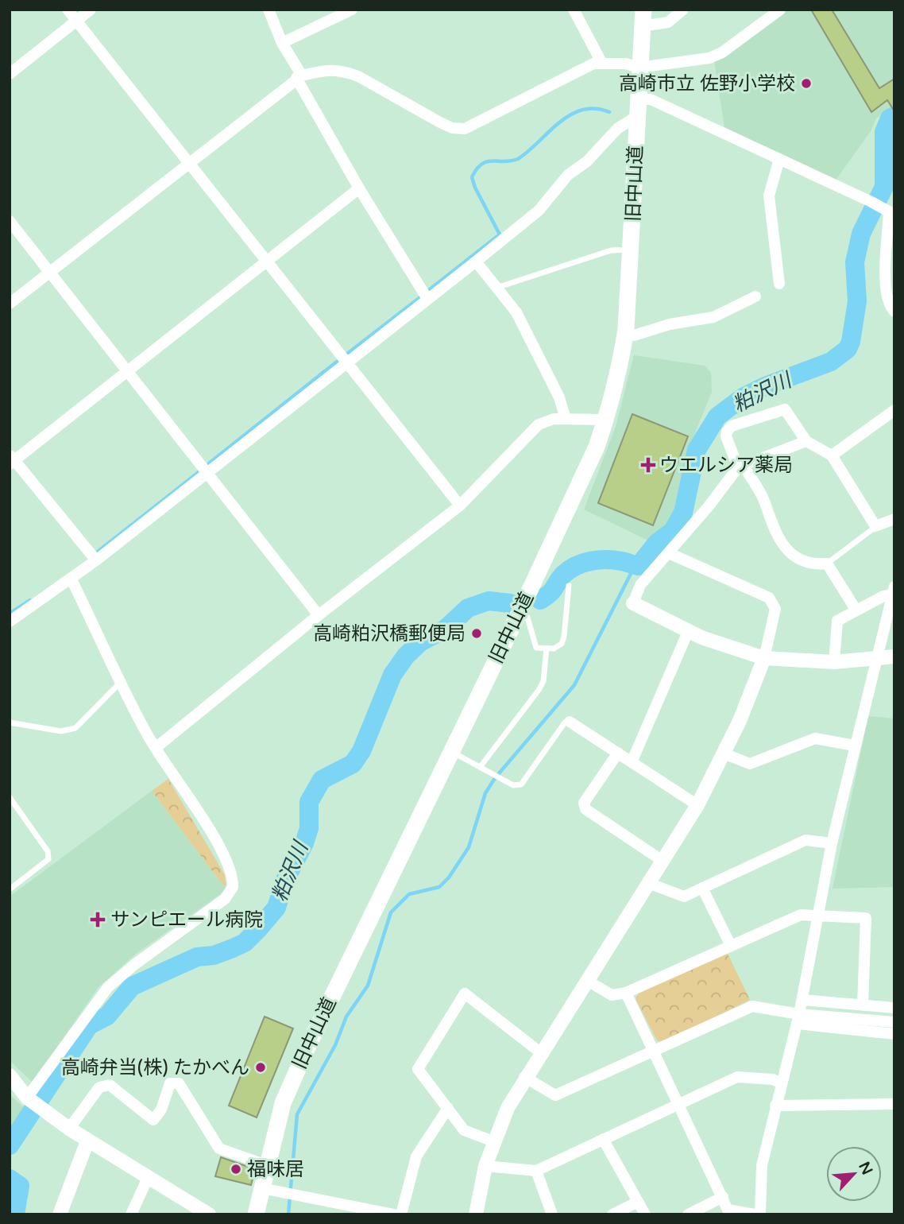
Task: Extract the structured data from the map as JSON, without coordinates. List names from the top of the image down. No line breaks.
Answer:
{"streets":{"main road":["旧中山道"]},"water":["粕沢川"],"places":{"other":["高崎市立 佐野小学校","高崎粕沢橋郵便局","高崎弁当(株) たかべん","福味居"],"health":["ウエルシア薬局","サンピエール病院"]},"north":"top right"}
